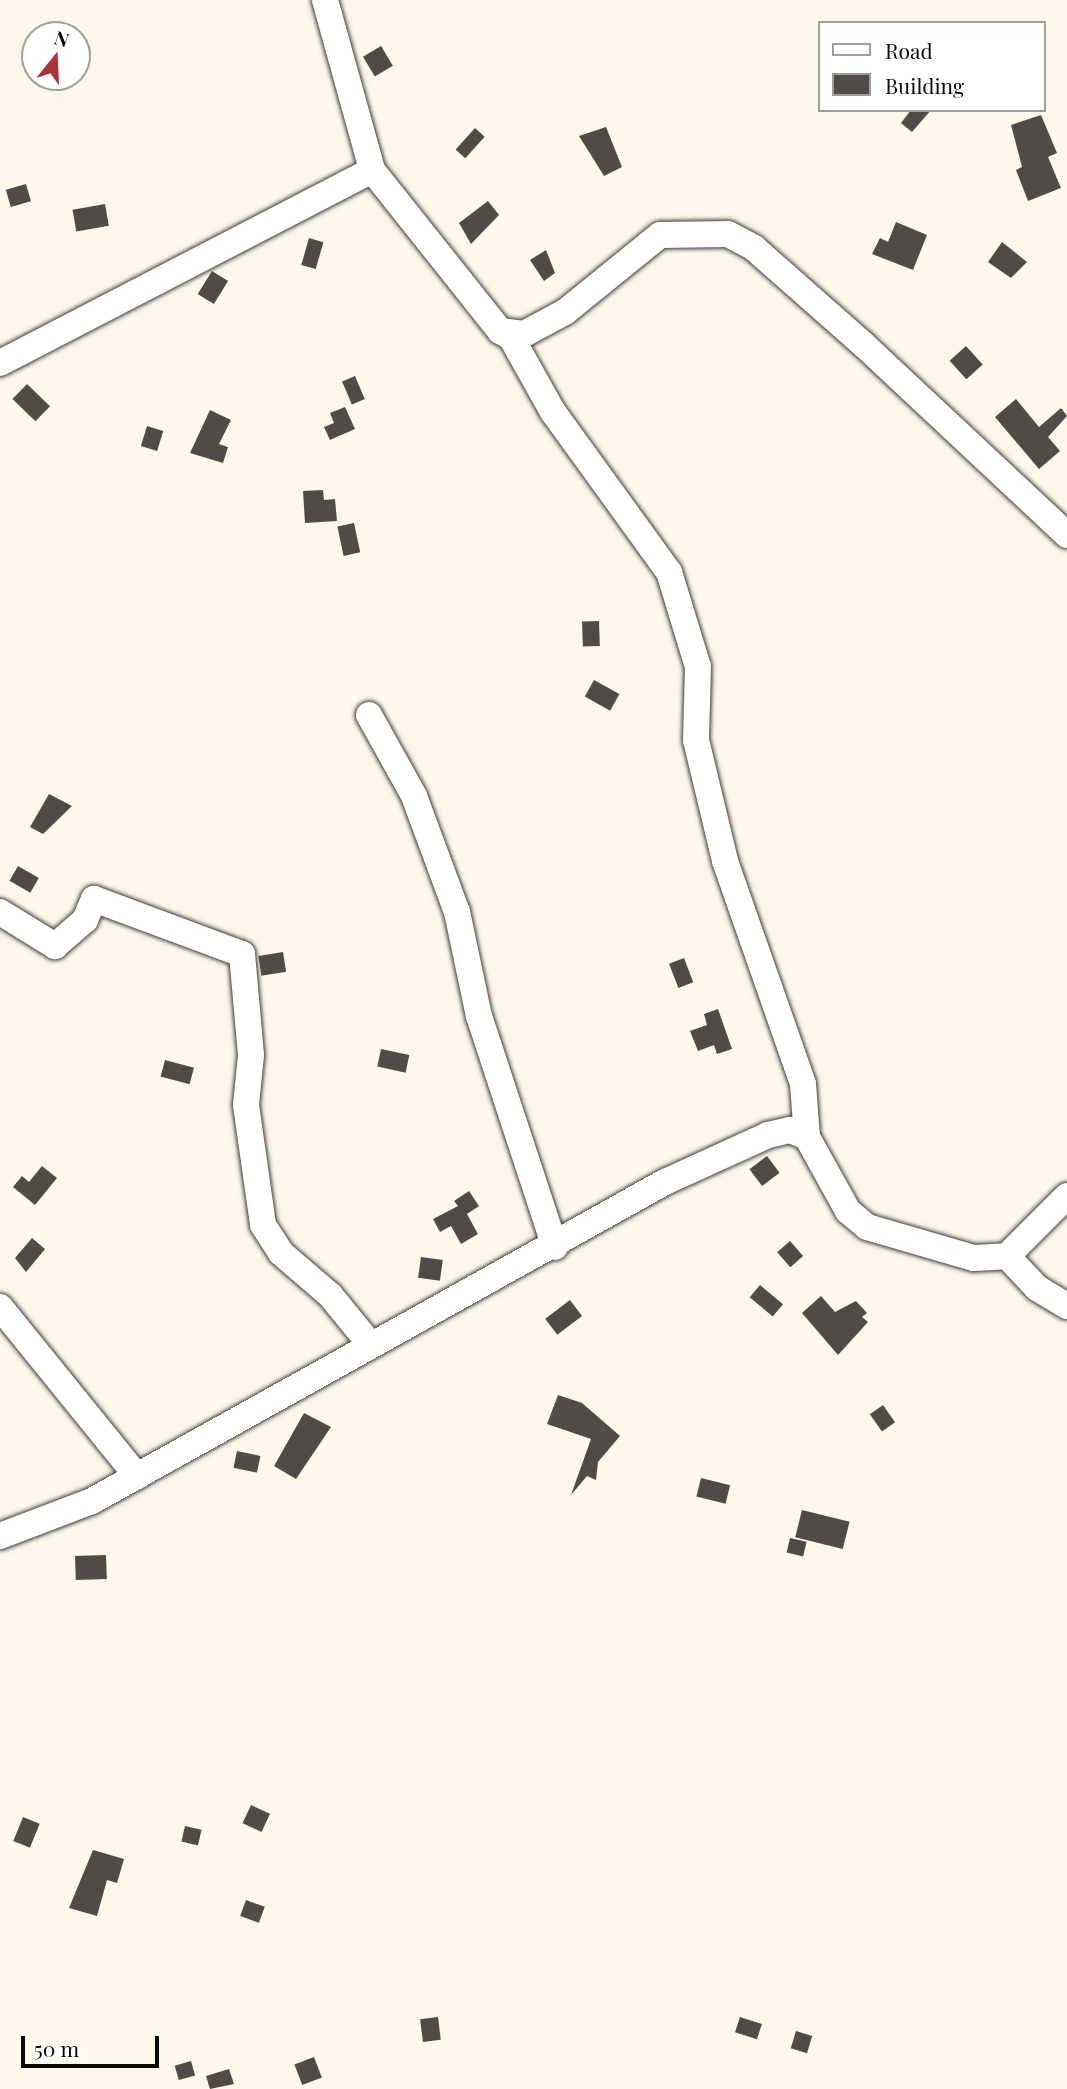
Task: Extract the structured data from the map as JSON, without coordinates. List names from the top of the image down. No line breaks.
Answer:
{"legend":["Road","Building"],"scale_bar":"50 m","north":"top"}
